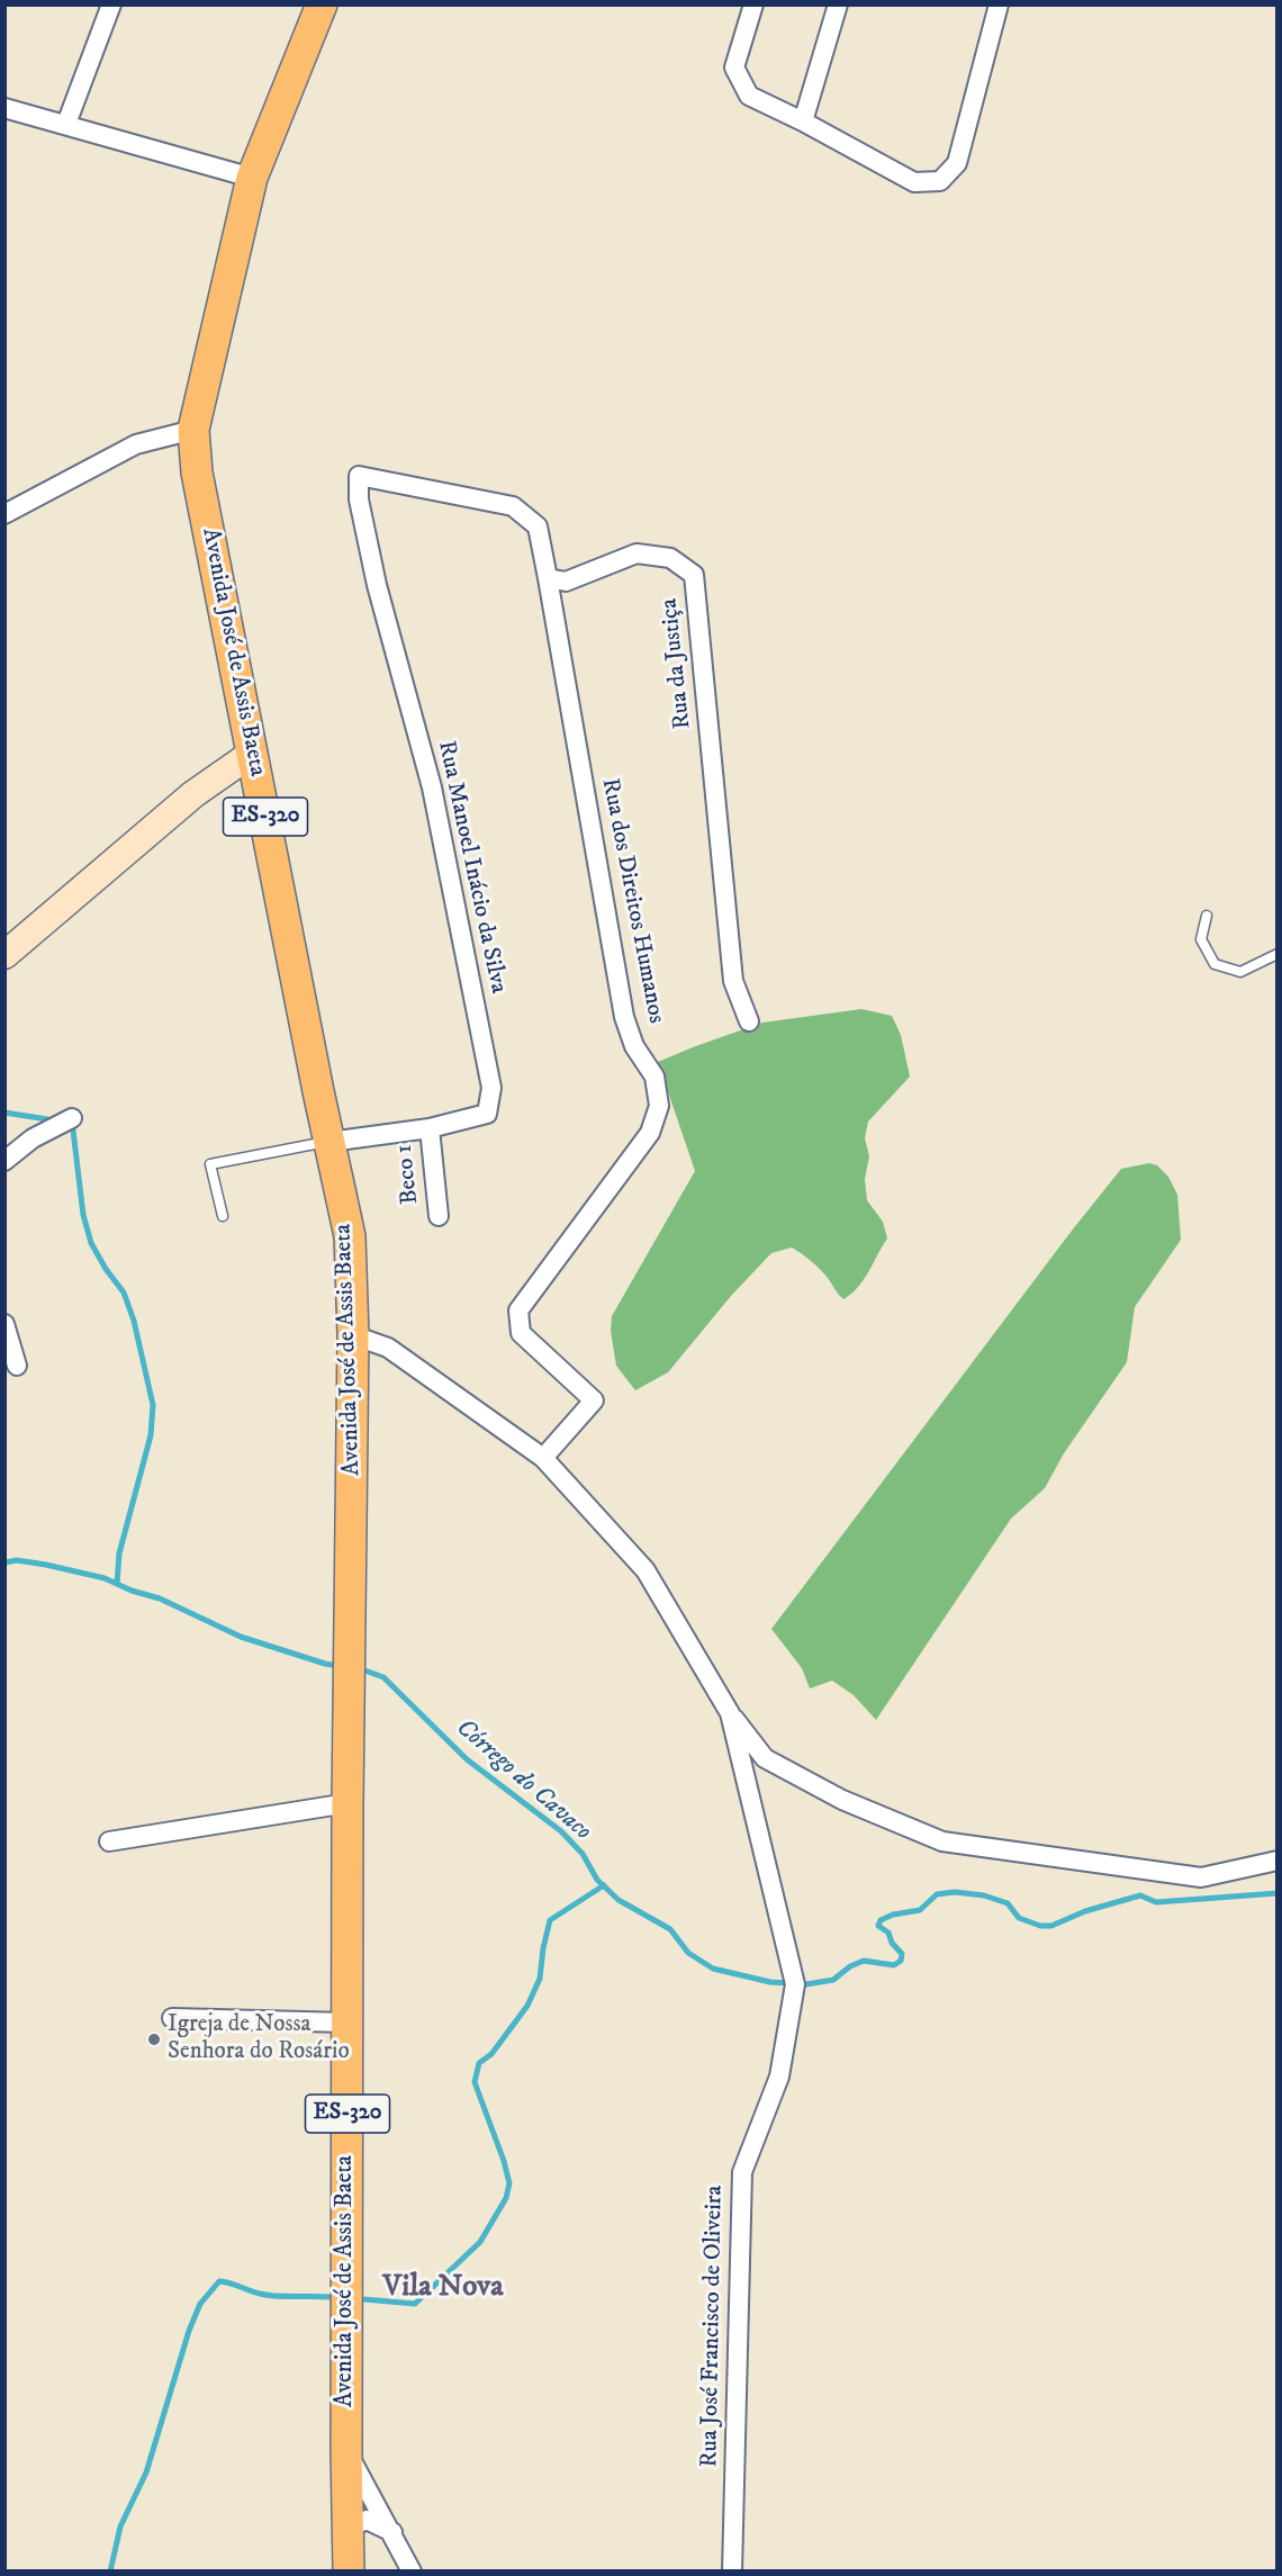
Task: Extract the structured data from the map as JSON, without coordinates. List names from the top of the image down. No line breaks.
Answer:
{"streets":{"main road":["Avenida José de Assis Baeta","ES-320"],"street":["Rua da Justiça","Rua Manoel Inácio da Silva","Rua dos Direitos Humanos","Beco 1","Rua José Francisco de Oliveira"]},"crossings":[["Avenida José de Assis Baeta","ES-320"],["Avenida José de Assis Baeta","Rua Manoel Inácio da Silva"],["Avenida José de Assis Baeta","Rua José Francisco de Oliveira"],["Rua da Justiça","Rua Manoel Inácio da Silva"],["Rua da Justiça","Rua dos Direitos Humanos"],["Rua Manoel Inácio da Silva","Rua dos Direitos Humanos"],["Rua Manoel Inácio da Silva","Beco 1"],["Rua dos Direitos Humanos","Rua José Francisco de Oliveira"]],"districts":["Vila Nova"],"water":["Córrego do Cavaco"],"places":["Igreja de Nossa Senhora do Rosário"]}
